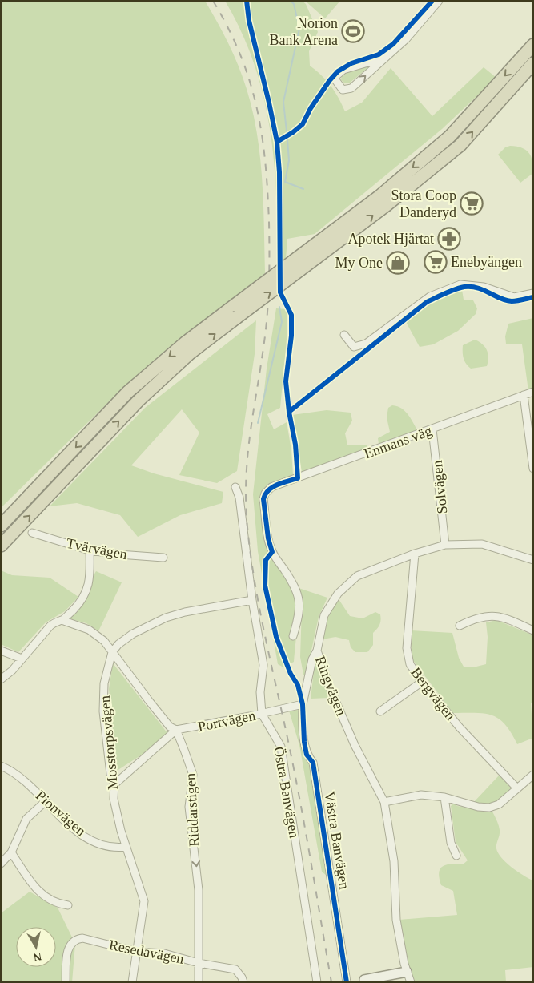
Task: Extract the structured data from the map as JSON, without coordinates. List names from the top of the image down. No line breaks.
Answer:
{"streets":{"street":["Enmans väg","Solvägen","Tvärvägen","Ringvägen","Bergvägen","Portvägen","Mosstorpsvägen","Östra Banvägen","Riddarstigen","Pionvägen","Västra Banvägen","Resedavägen"]},"crossings":[["Enmans väg","Solvägen"],["Solvägen","Ringvägen"],["Ringvägen","Bergvägen"],["Portvägen","Östra Banvägen"],["Portvägen","Riddarstigen"],["Portvägen","Västra Banvägen"],["Mosstorpsvägen","Riddarstigen"],["Mosstorpsvägen","Pionvägen"],["Mosstorpsvägen","Resedavägen"],["Riddarstigen","Resedavägen"]],"one_way":["Riddarstigen"],"places":{"sports":["Norion Bank Arena"],"supermarket":["Stora Coop Danderyd","Enebyängen"],"pharmacy":["Apotek Hjärtat"],"shop":["My One"]},"north":"bottom"}
